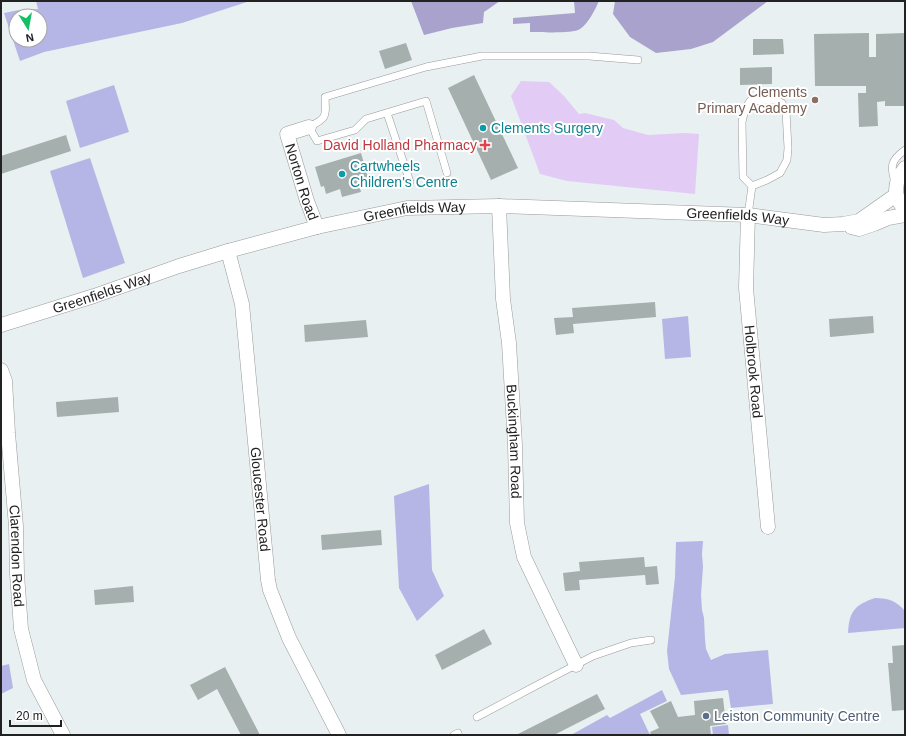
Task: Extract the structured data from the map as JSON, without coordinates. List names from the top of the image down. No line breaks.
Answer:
{"streets":{"street":["Norton Road","Greenfields Way","Holbrook Road","Buckingham Road","Gloucester Road","Clarendon Road"]},"crossings":[["Norton Road","Greenfields Way"],["Greenfields Way","Holbrook Road"],["Greenfields Way","Buckingham Road"],["Greenfields Way","Gloucester Road"]],"places":{"other":["Clements Primary Academy","Clements Surgery","Cartwheels Children's Centre","Leiston Community Centre"],"health":["David Holland Pharmacy"]},"scale_bar":"20 m","north":"bottom"}
